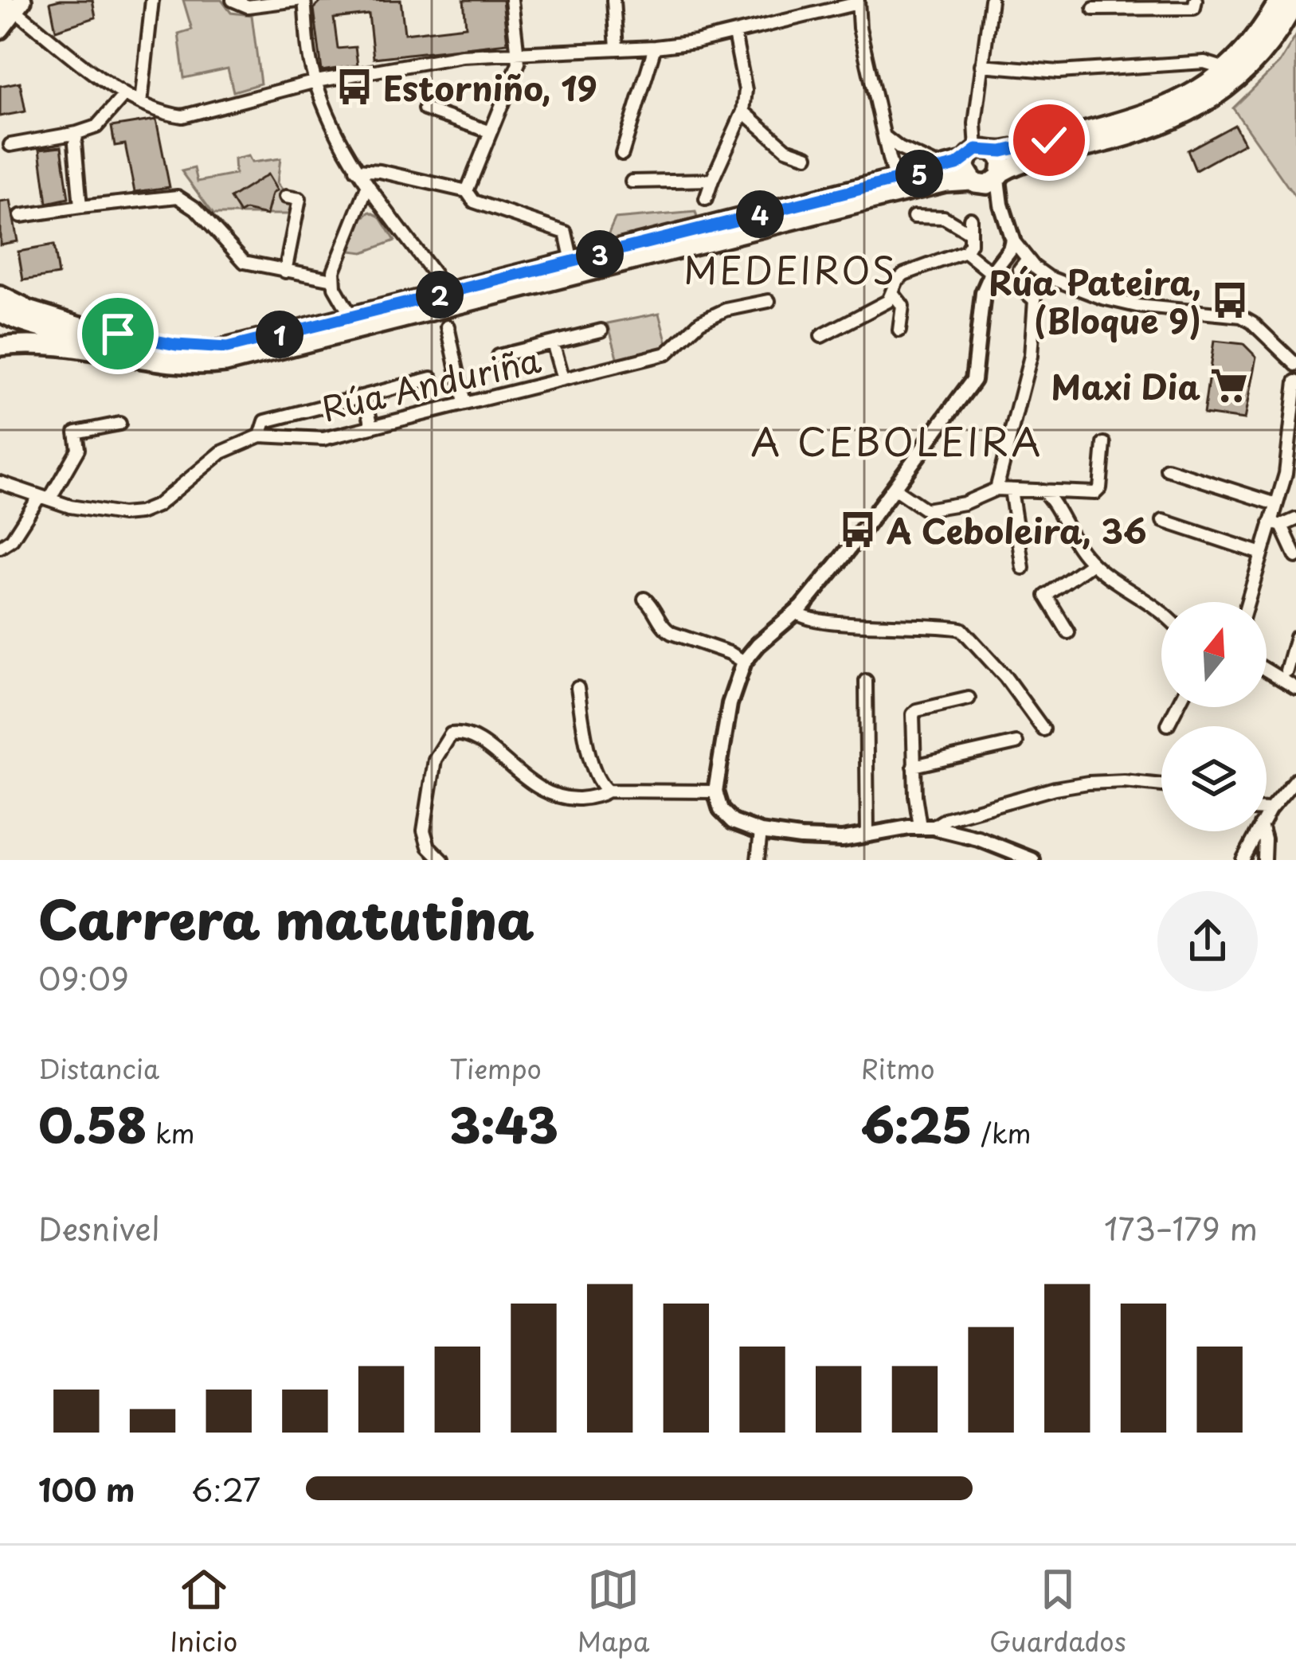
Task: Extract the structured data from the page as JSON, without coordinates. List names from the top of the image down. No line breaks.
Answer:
{"streets":{"street":["Rúa Anduriña"]},"districts":["MEDEIROS","A CEBOLEIRA"],"places":{"bus stop":["Estorniño, 19","Rúa Pateira, (Bloque 9)","A Ceboleira, 36"],"supermarket":["Maxi Dia"]},"north":"top","page":{"pins":["5","4","3","2","1"],"heading":["Carrera matutina","09:09"],"stats":[["Distancia","0.58 km"],["Tiempo","3:43"],["Ritmo","6:25 /km"]],"chart":["Desnivel","173–179 m"],"list":[{"name":"100 m","note":"6:27"}],"tabs":["Inicio","Mapa","Guardados"]}}
